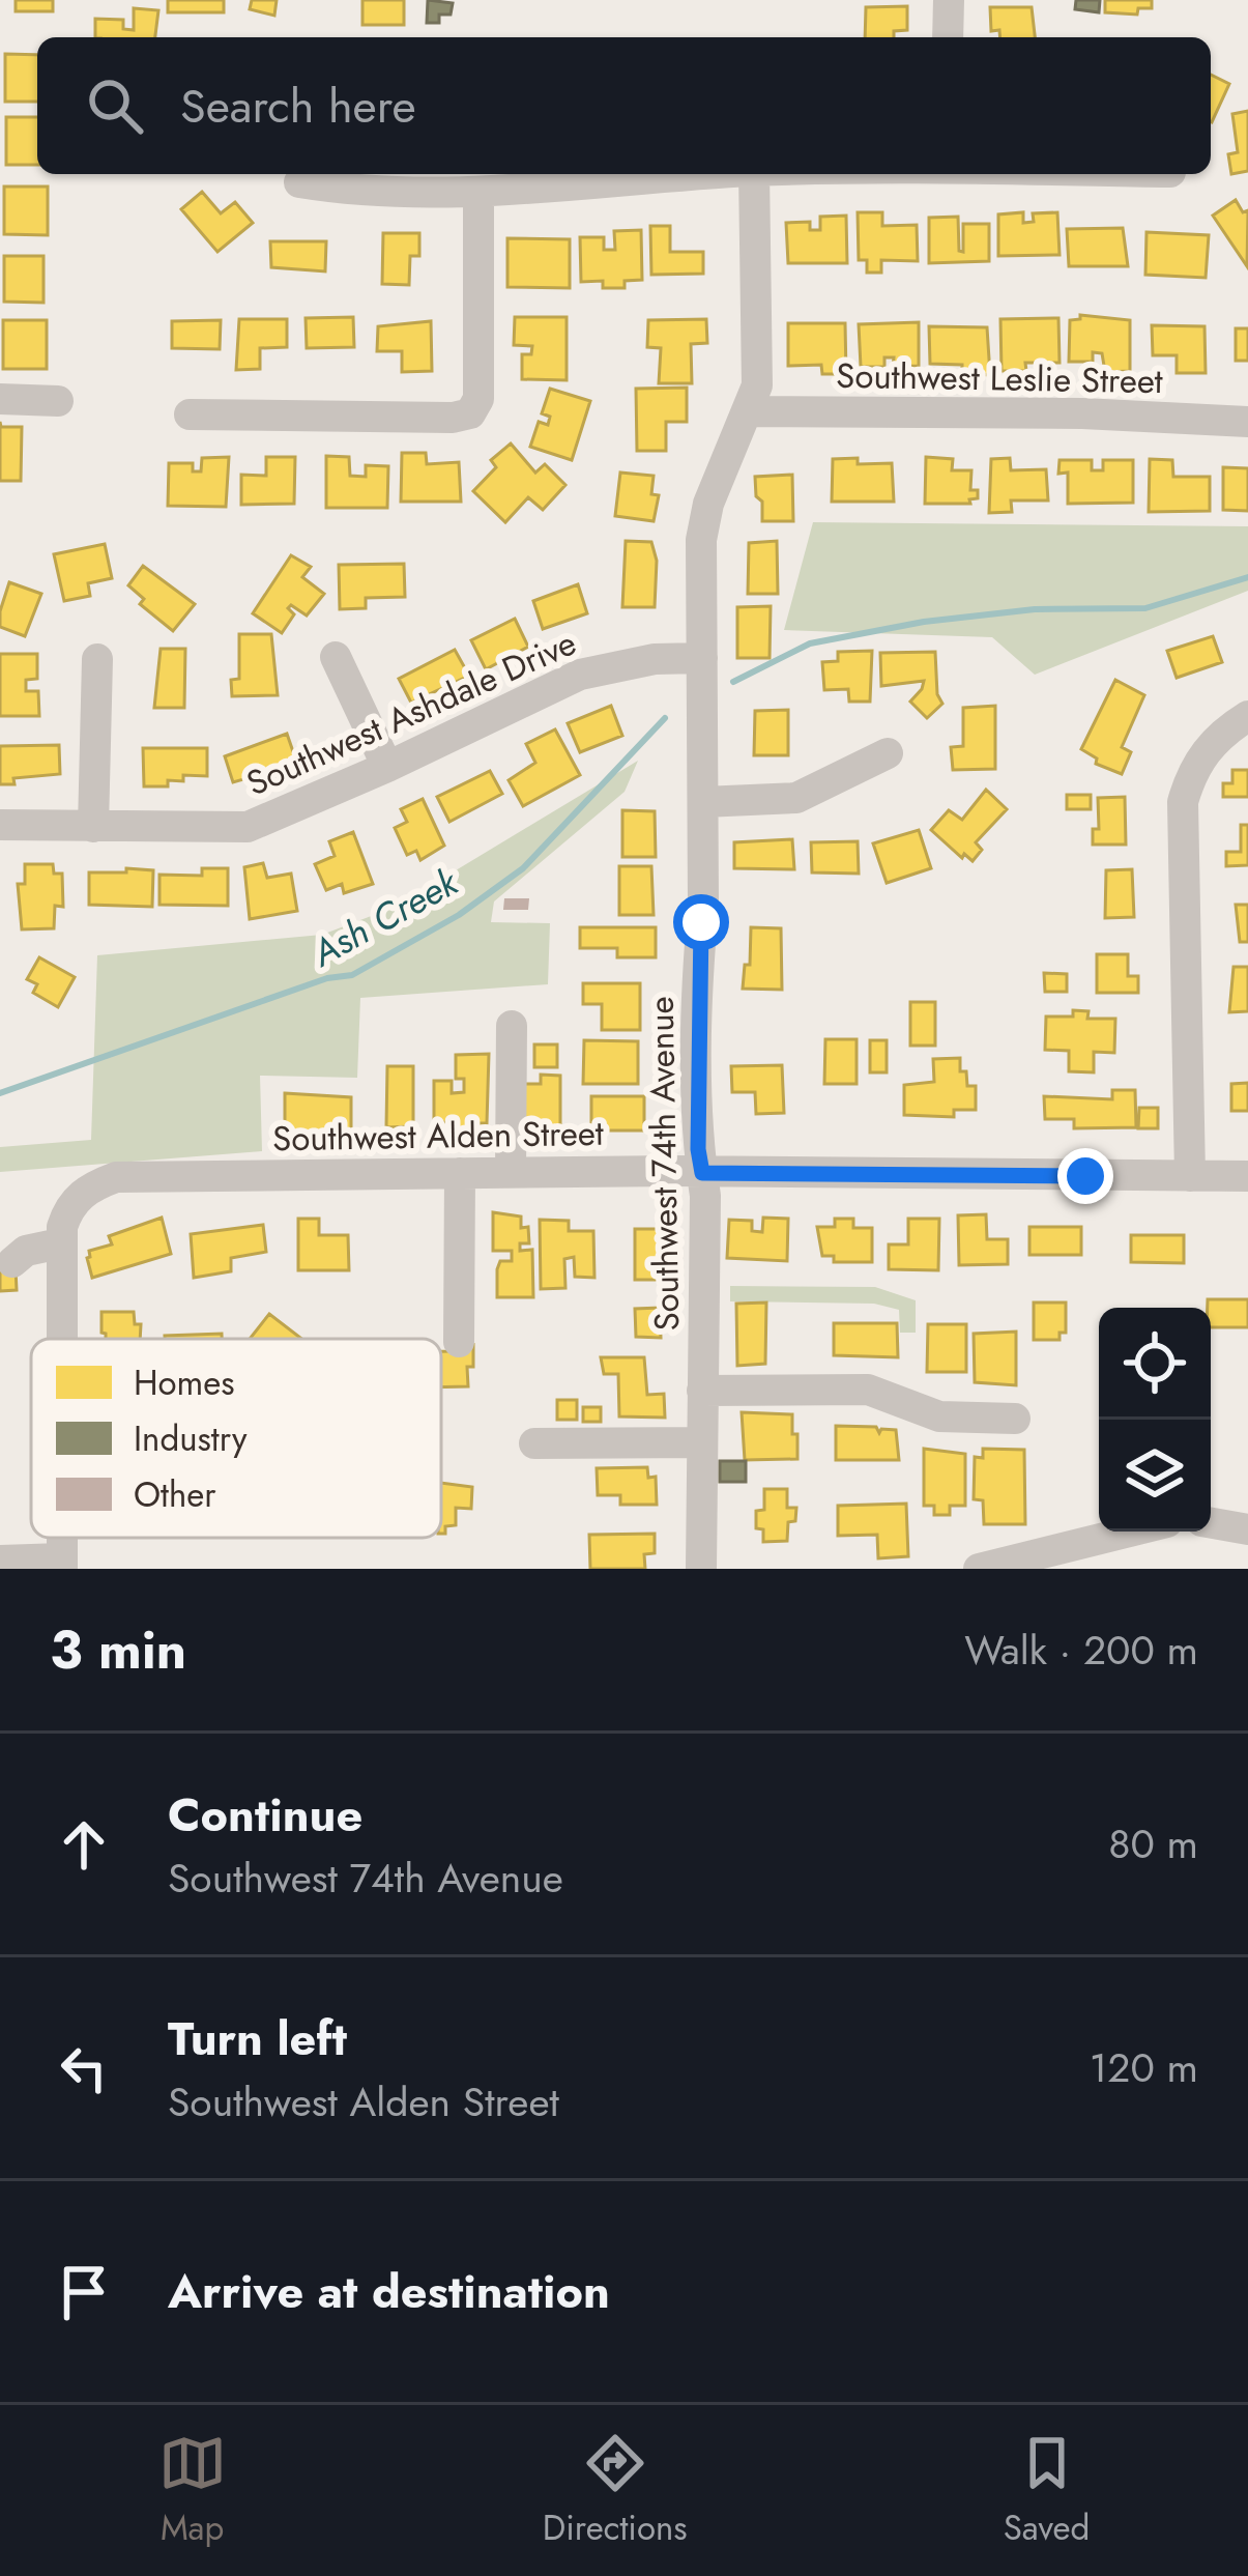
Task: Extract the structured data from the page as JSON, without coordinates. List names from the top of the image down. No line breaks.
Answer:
{"streets":{"street":["Southwest Leslie Street","Southwest Ashdale Drive","Southwest Alden Street","Southwest 74th Avenue"]},"crossings":[["Southwest Leslie Street","Southwest 74th Avenue"],["Southwest Ashdale Drive","Southwest 74th Avenue"],["Southwest Alden Street","Southwest 74th Avenue"]],"water":["Ash Creek"],"legend":["Homes","Industry","Other"],"page":{"search":"Search here","heading":["3 min","Walk · 200 m"],"list":[["Continue","Southwest 74th Avenue","80 m"],["Turn left","Southwest Alden Street","120 m"],"Arrive at destination"],"nav":["Map","Directions","Saved"]}}
